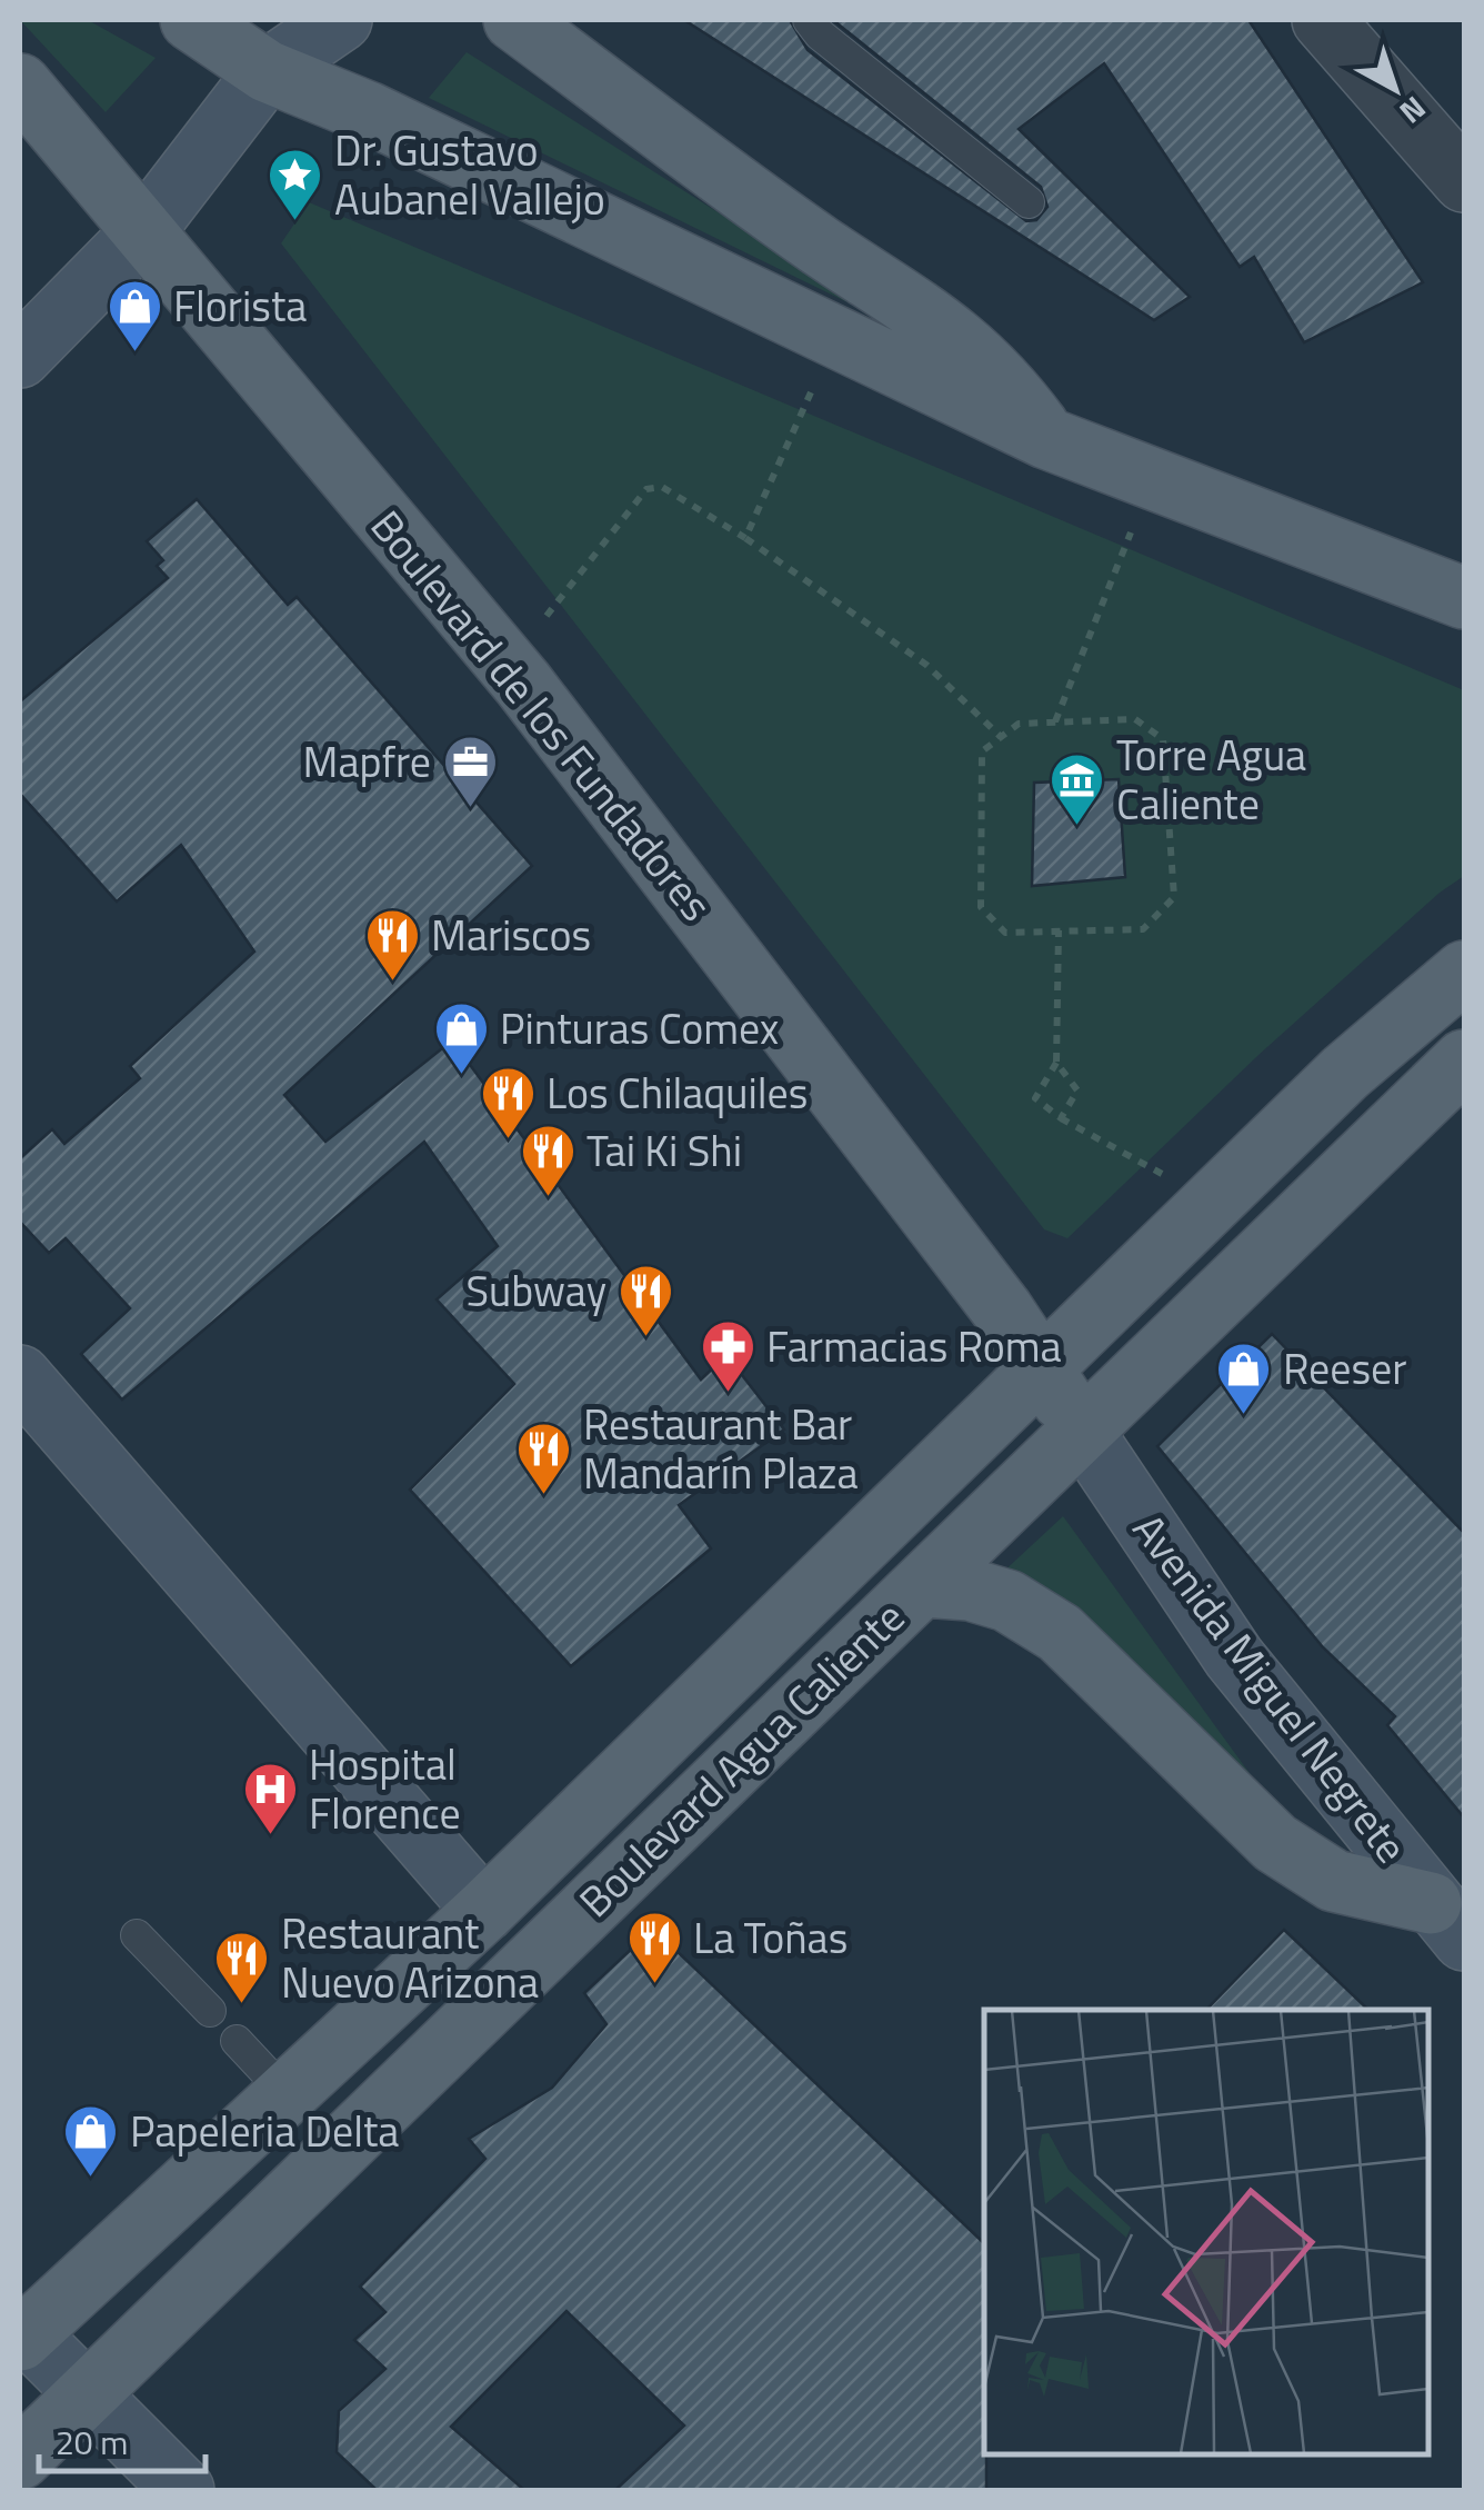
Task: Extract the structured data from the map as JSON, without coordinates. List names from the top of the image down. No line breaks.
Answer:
{"streets":{"main road":["Boulevard de los Fundadores","Avenida Miguel Negrete","Boulevard Agua Caliente"]},"crossings":[["Boulevard de los Fundadores","Avenida Miguel Negrete"],["Boulevard de los Fundadores","Boulevard Agua Caliente"],["Avenida Miguel Negrete","Boulevard Agua Caliente"]],"places":{"place":["Dr. Gustavo Aubanel Vallejo"],"shop":["Florista","Pinturas Comex","Reeser","Papeleria Delta"],"office":["Mapfre"],"museum":["Torre Agua Caliente"],"restaurant":["Mariscos","Los Chilaquiles","Tai Ki Shi","Subway","Restaurant Bar Mandarín Plaza","La Toñas","Restaurant Nuevo Arizona"],"pharmacy":["Farmacias Roma"],"hospital":["Hospital Florence"]},"scale_bar":"20 m","north":"bottom right"}
